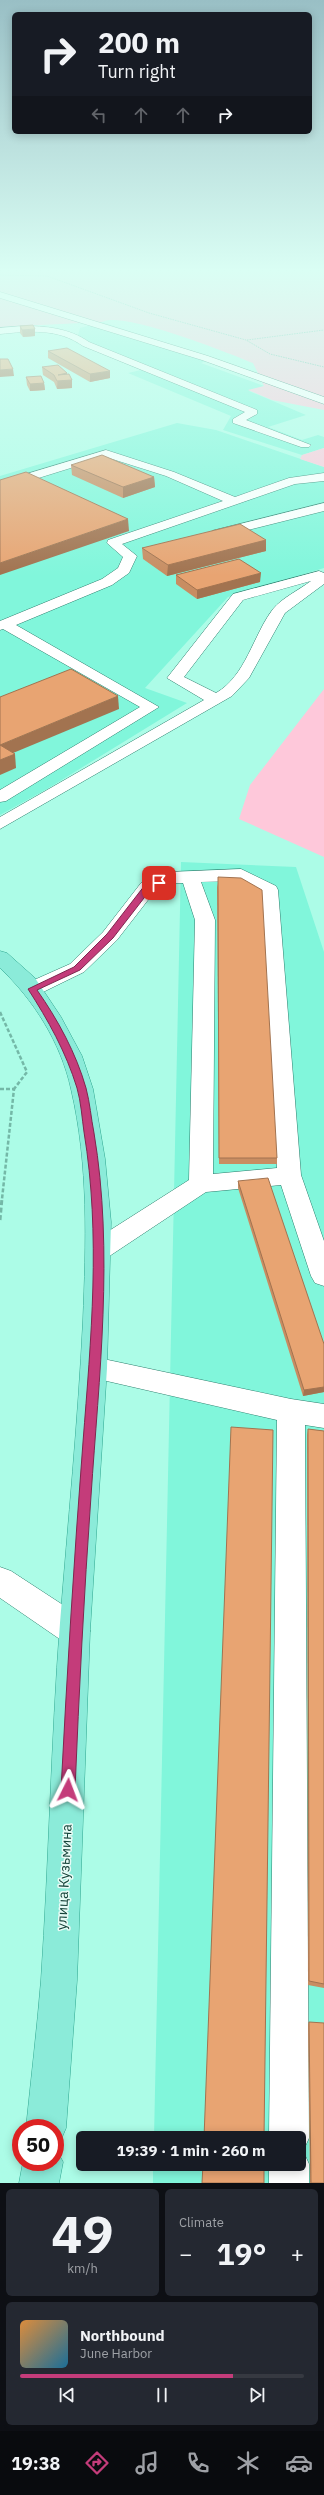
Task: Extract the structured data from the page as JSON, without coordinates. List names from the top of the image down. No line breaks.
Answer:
{"streets":{"main road":["улица Кузьмина"]},"page":{"turn":["200 m","Turn right"],"limit":"50","trip":"19:39 · 1 min · 260 m","tile":[["49","km/h"],"Climate"],"heat":["−","19°","+"],"song":["Northbound","June Harbor"],"tabs":"19:38"}}
